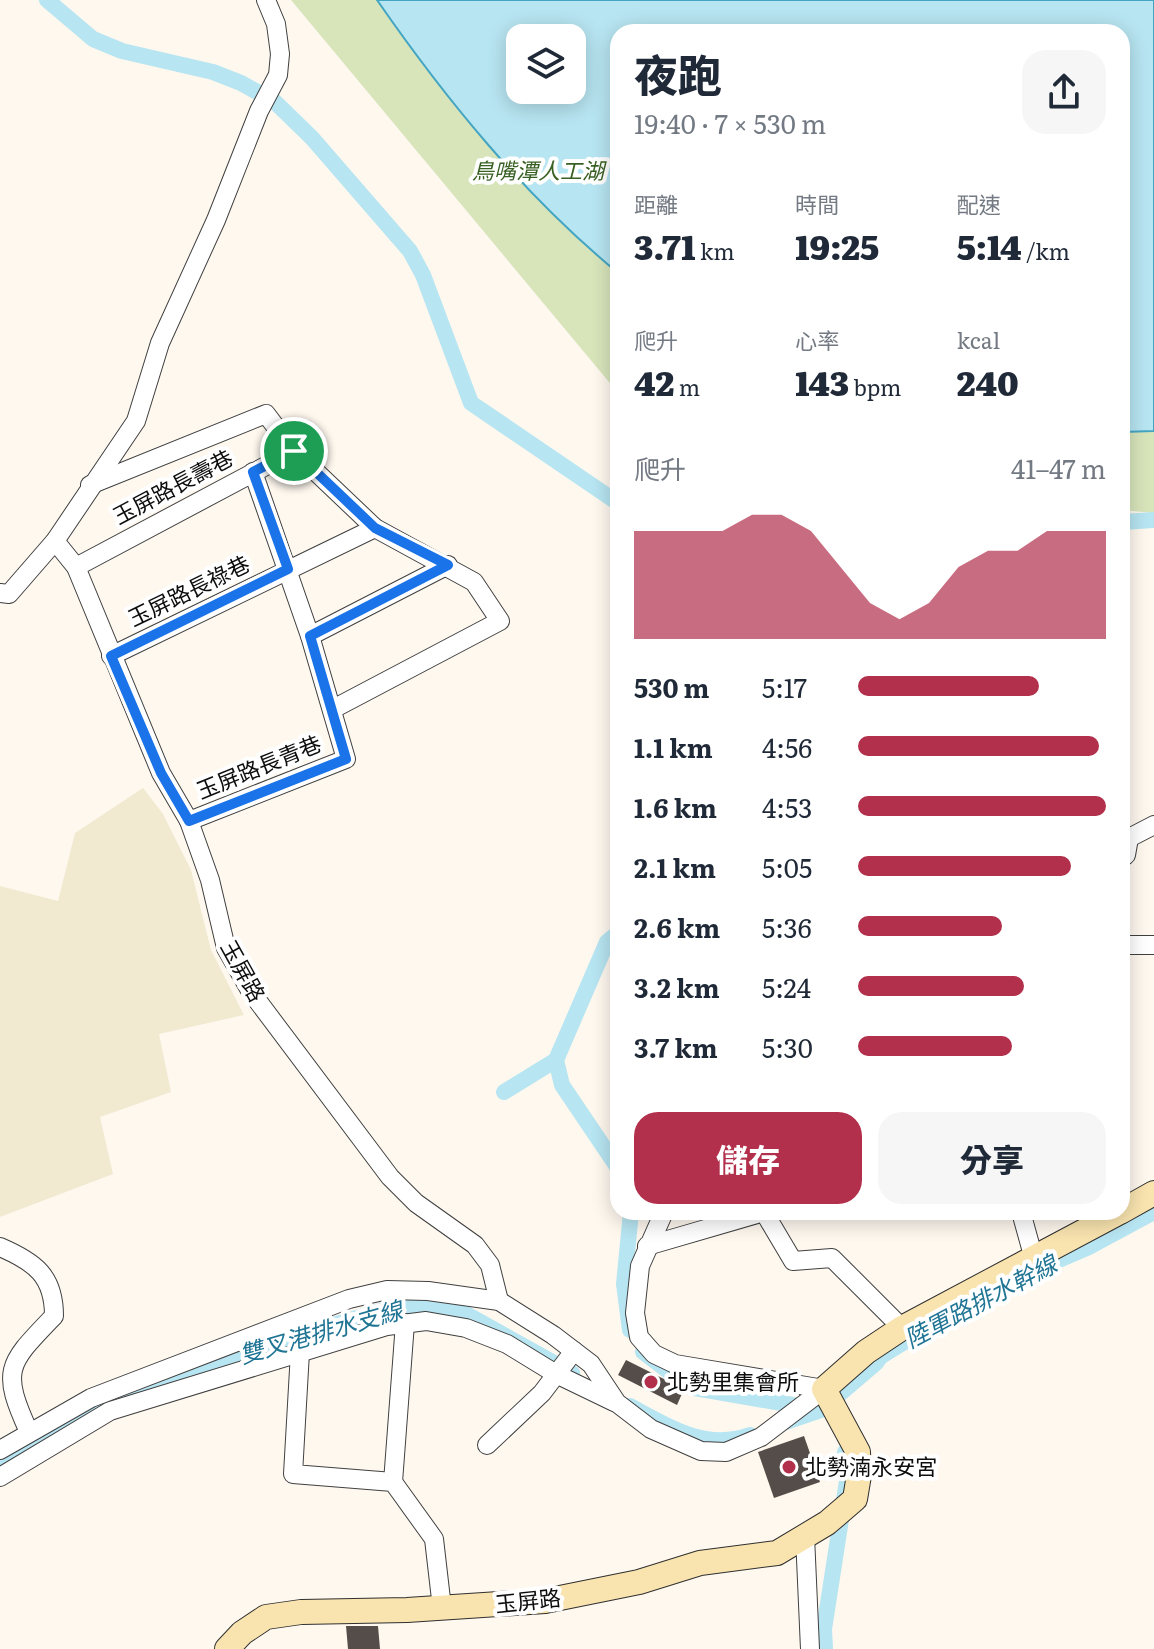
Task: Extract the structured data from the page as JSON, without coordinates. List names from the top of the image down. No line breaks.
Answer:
{"streets":{"street":["玉屏路長壽巷","玉屏路長祿巷","玉屏路長青巷","玉屏路"]},"crossings":[["玉屏路長壽巷","玉屏路"],["玉屏路長祿巷","玉屏路"],["玉屏路長青巷","玉屏路"]],"water":["陸軍路排水幹線","雙叉港排水支線"],"parks":["鳥嘴潭人工湖"],"places":["北勢里集會所","北勢湳永安宮"],"page":{"heading":["夜跑","19:40 · 7 × 530 m"],"stats":[["距離","3.71 km"],["時間","19:25"],["配速","5:14 /km"],["爬升","42 m"],["心率","143 bpm"],["kcal","240"]],"chart":["爬升","41–47 m"],"list":[{"name":"530 m","note":"5:17"},{"name":"1.1 km","note":"4:56"},{"name":"1.6 km","note":"4:53"},{"name":"2.1 km","note":"5:05"},{"name":"2.6 km","note":"5:36"},{"name":"3.2 km","note":"5:24"},{"name":"3.7 km","note":"5:30"}],"buttons":["儲存","分享"]}}
